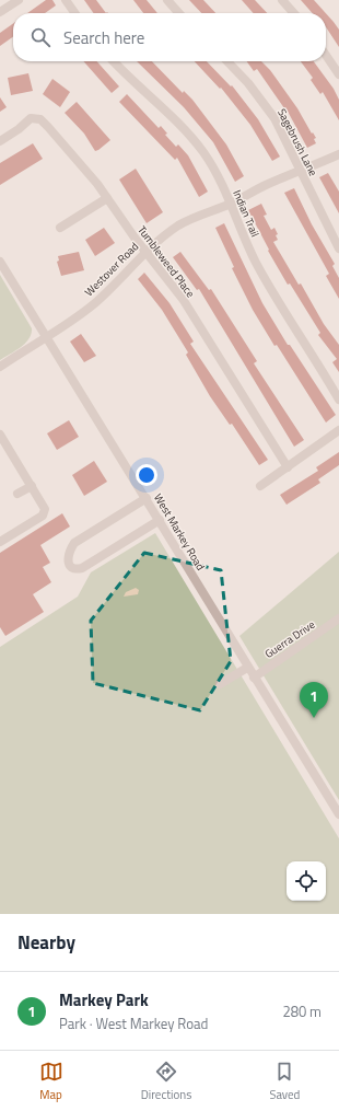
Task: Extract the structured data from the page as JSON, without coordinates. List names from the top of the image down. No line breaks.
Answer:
{"streets":{"street":["Sagebrush Lane","Indian Trail","Tumbleweed Place","Westover Road","West Markey Road","Guerra Drive"]},"crossings":[["Sagebrush Lane","Westover Road"],["Indian Trail","Westover Road"],["Tumbleweed Place","Westover Road"],["Westover Road","West Markey Road"],["West Markey Road","Guerra Drive"]],"page":{"search":"Search here","pins":"1","heading":"Nearby","list":[{"mark":"1","name":"Markey Park","note":"Park · West Markey Road","value":"280 m"}],"nav":["Map","Directions","Saved"]}}
